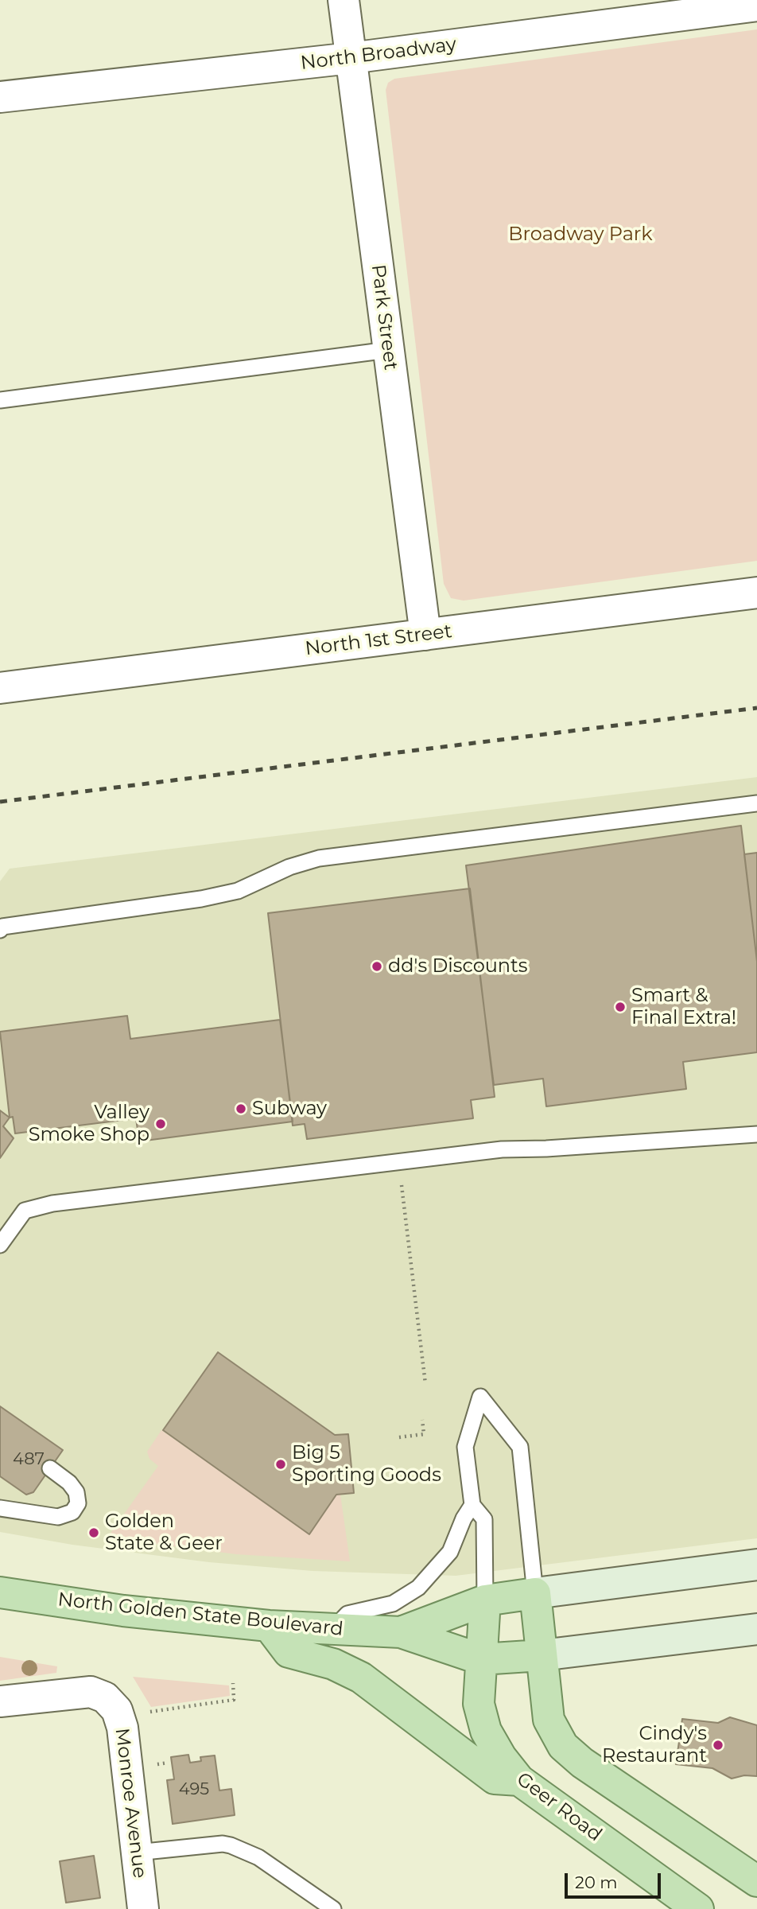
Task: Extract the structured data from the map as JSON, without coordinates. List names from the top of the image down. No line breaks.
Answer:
{"streets":{"main road":["North Golden State Boulevard","Geer Road"],"street":["North Broadway","Park Street","North 1st Street","Monroe Avenue"]},"crossings":[["North Broadway","Park Street"],["Park Street","North 1st Street"],["North Golden State Boulevard","Geer Road"]],"parks":["Broadway Park"],"places":["dd's Discounts","Smart & Final Extra!","Subway","Valley Smoke Shop","Big 5 Sporting Goods","Golden State & Geer","Cindy's Restaurant"],"house_numbers":["487","495"],"scale_bar":"20 m"}
